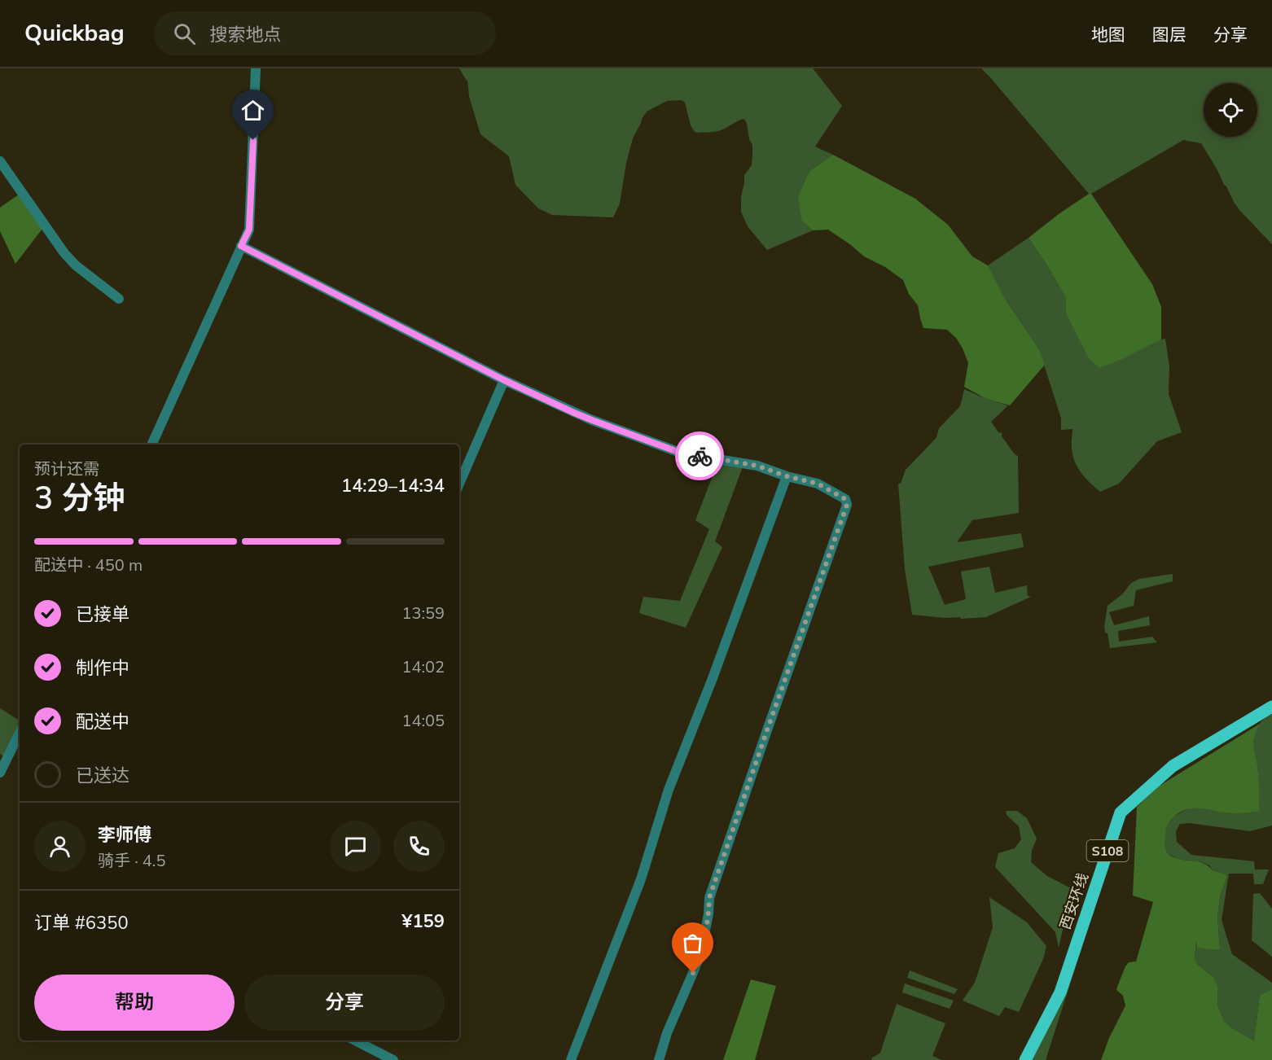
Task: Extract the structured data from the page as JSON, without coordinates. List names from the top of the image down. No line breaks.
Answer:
{"streets":{"main road":["S108","西安环线"]},"page":{"header":"Quickbag","search":"搜索地点","nav":["地图","图层","分享"],"heading":["3 分钟","预计还需","14:29–14:34"],"panel":["李师傅","骑手 · 4.5","订单 #6350","¥159"],"bar":"配送中 · 450 m","list":[["已接单","13:59"],["制作中","14:02"],["配送中","14:05"],"已送达"],"buttons":["帮助","分享"]}}
